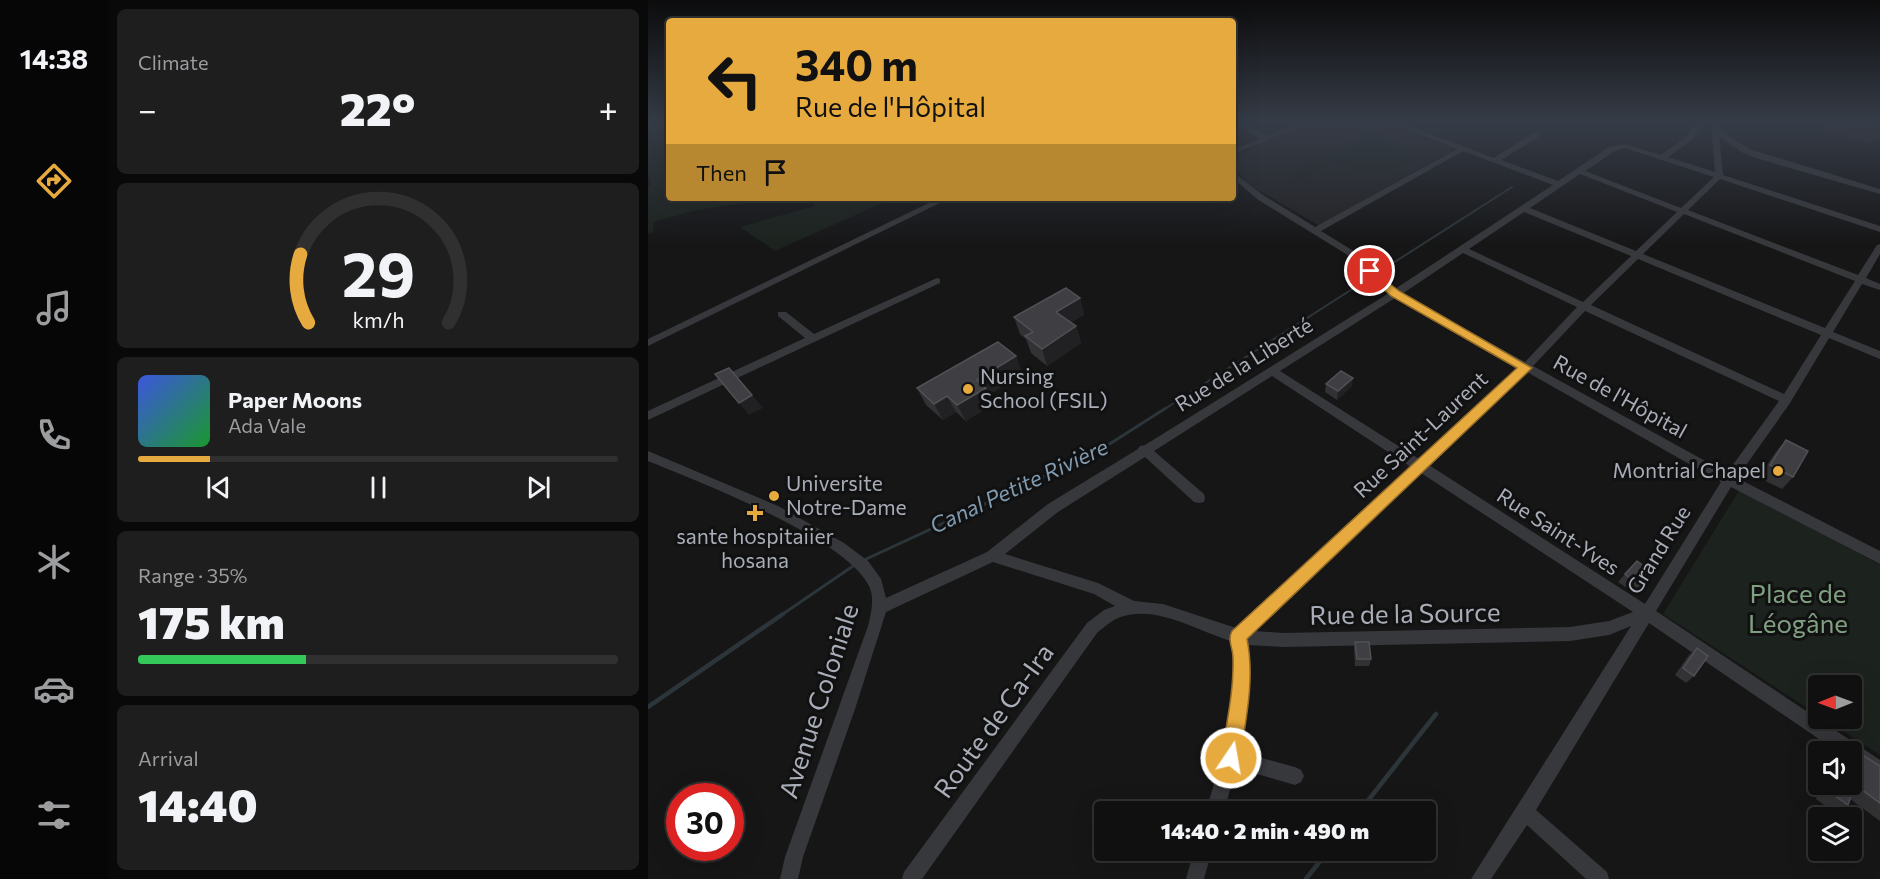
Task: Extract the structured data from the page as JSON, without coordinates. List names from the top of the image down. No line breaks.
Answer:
{"streets":{"street":["Rue de la Liberté","Rue de l'Hôpital","Rue Saint-Laurent","Rue Saint-Yves","Grand Rue","Rue de la Source","Avenue Coloniale","Route de Ca-Ira"]},"crossings":[["Rue de la Liberté","Rue de l'Hôpital"],["Rue de la Liberté","Rue Saint-Yves"],["Rue de la Liberté","Avenue Coloniale"],["Rue de l'Hôpital","Rue Saint-Laurent"],["Rue de l'Hôpital","Grand Rue"],["Rue Saint-Laurent","Rue Saint-Yves"],["Rue Saint-Laurent","Rue de la Source"],["Rue Saint-Yves","Grand Rue"],["Rue Saint-Yves","Rue de la Source"],["Grand Rue","Rue de la Source"],["Rue de la Source","Route de Ca-Ira"]],"water":["Canal Petite Rivière"],"parks":["Place de Léogâne"],"places":{"other":["Nursing School (FSIL)","Montrial Chapel","Universite Notre-Dame"],"health":["sante hospitaiier hosana"]},"north":"left","page":{"tabs":"14:38","tile":["Climate",["Range · 35%","175 km"],["Arrival","14:40"]],"turn":["340 m","Rue de l'Hôpital"],"heat":["−","22°","+"],"then":"Then","song":["Paper Moons","Ada Vale"],"limit":"30","trip":"14:40 · 2 min · 490 m","gauge":["29","km/h"]}}
